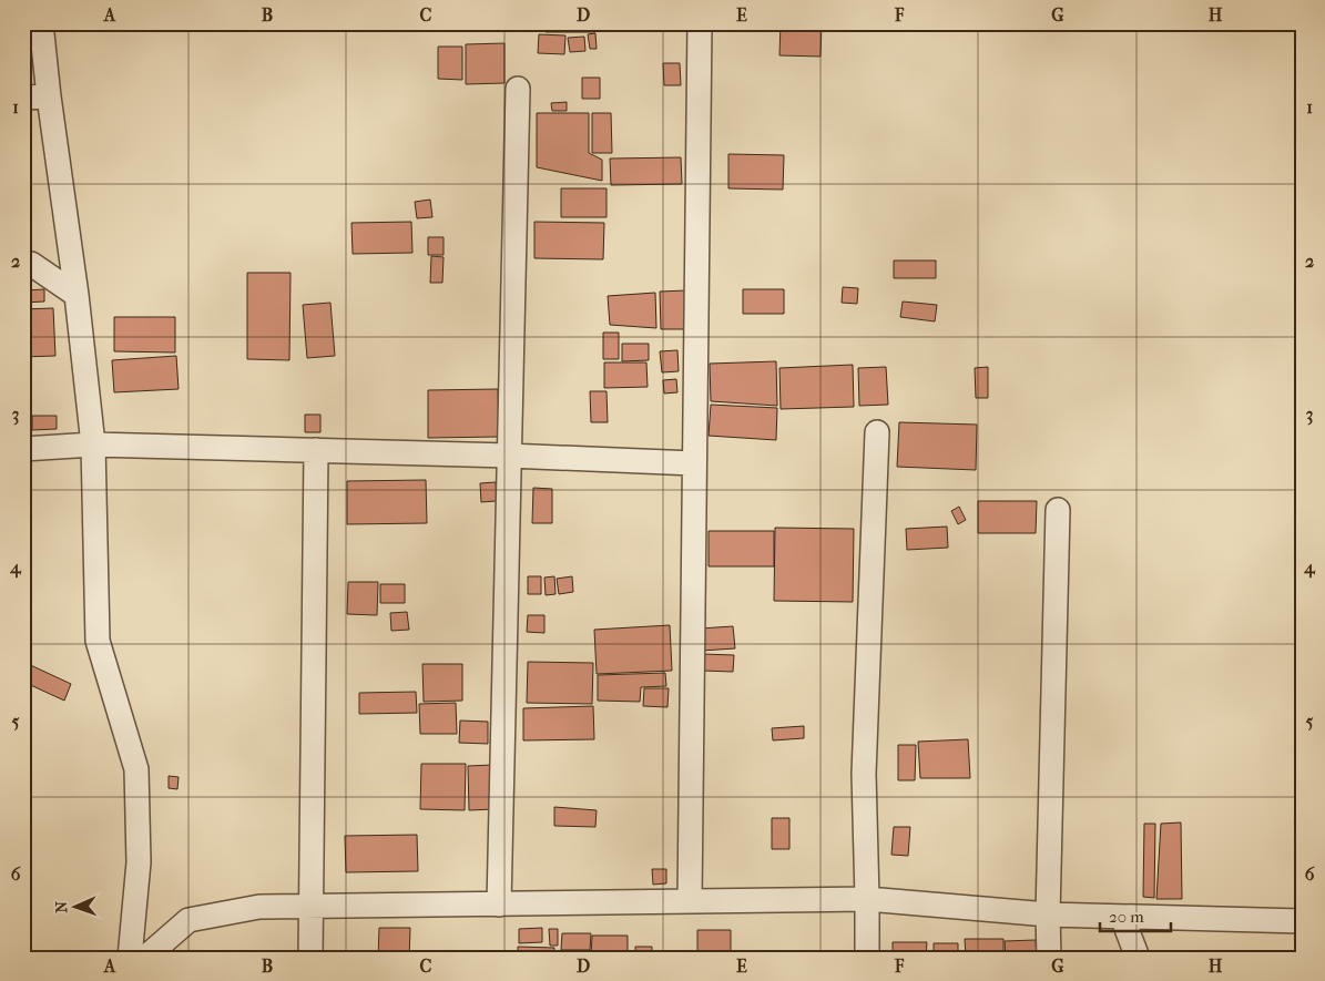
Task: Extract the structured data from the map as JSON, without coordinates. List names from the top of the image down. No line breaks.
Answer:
{"scale_bar":"20 m","north":"left","grid":{"columns":["A","B","C","D","E","F","G","H"],"rows":["1","2","3","4","5","6"]}}
